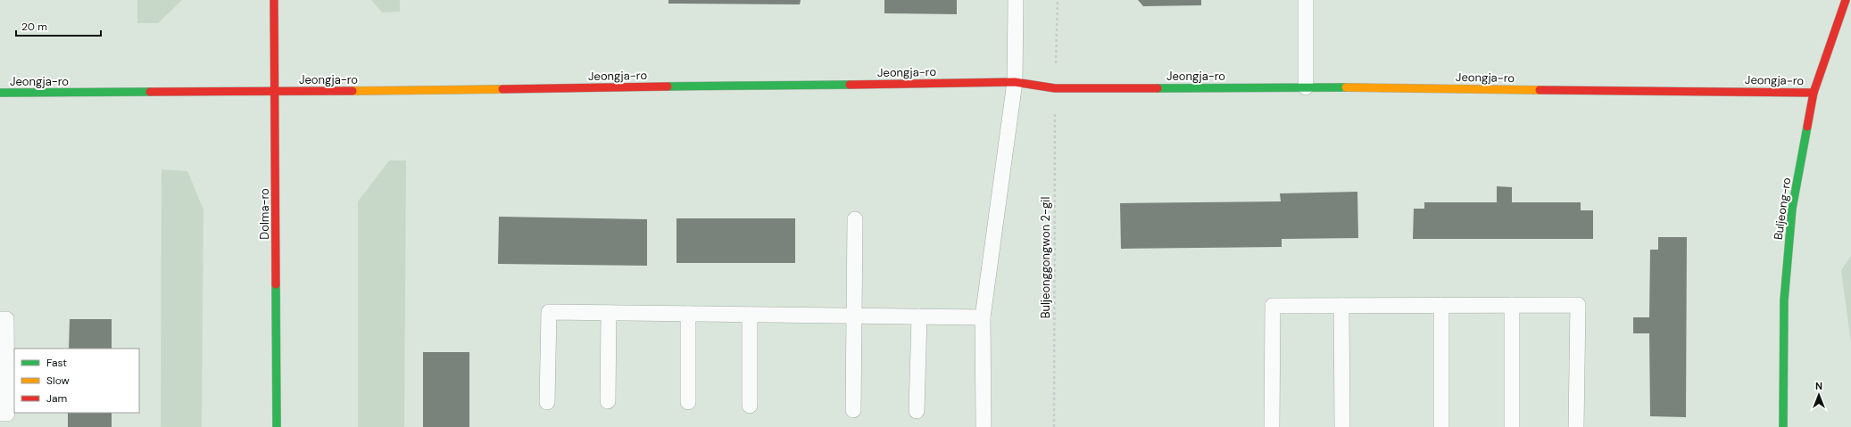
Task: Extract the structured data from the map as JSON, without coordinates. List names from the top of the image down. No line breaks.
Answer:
{"streets":{"street":["Jeongja-ro","Buljeong-ro","Dolma-ro"],"path":["Buljeonggongwon 2-gil"]},"crossings":[["Jeongja-ro","Buljeong-ro"],["Jeongja-ro","Dolma-ro"],["Jeongja-ro","Buljeonggongwon 2-gil"]],"legend":["Fast","Slow","Jam"],"scale_bar":"20 m","north":"top"}
